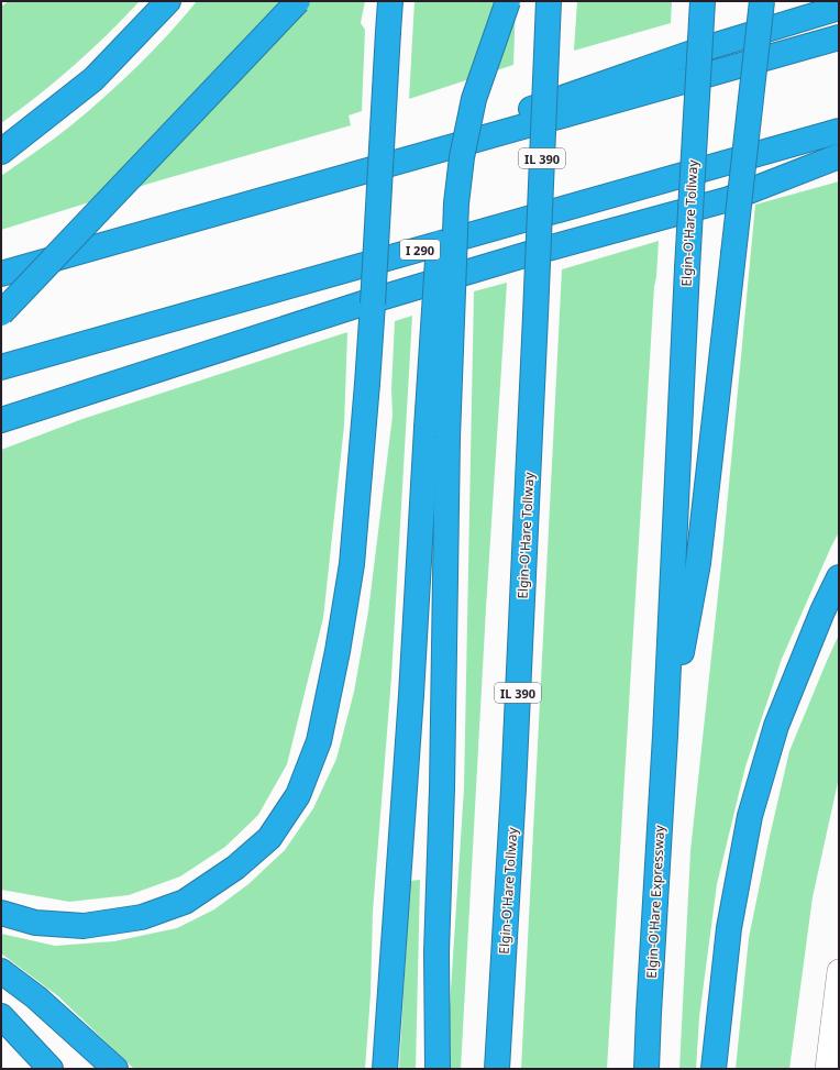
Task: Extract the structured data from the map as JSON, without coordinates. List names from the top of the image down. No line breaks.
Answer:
{"streets":{"highway":["IL 390","Elgin-O'Hare Tollway","I 290","Elgin-O'Hare Expressway"]},"crossings":[["Elgin-O'Hare Tollway","Elgin-O'Hare Expressway"]]}
